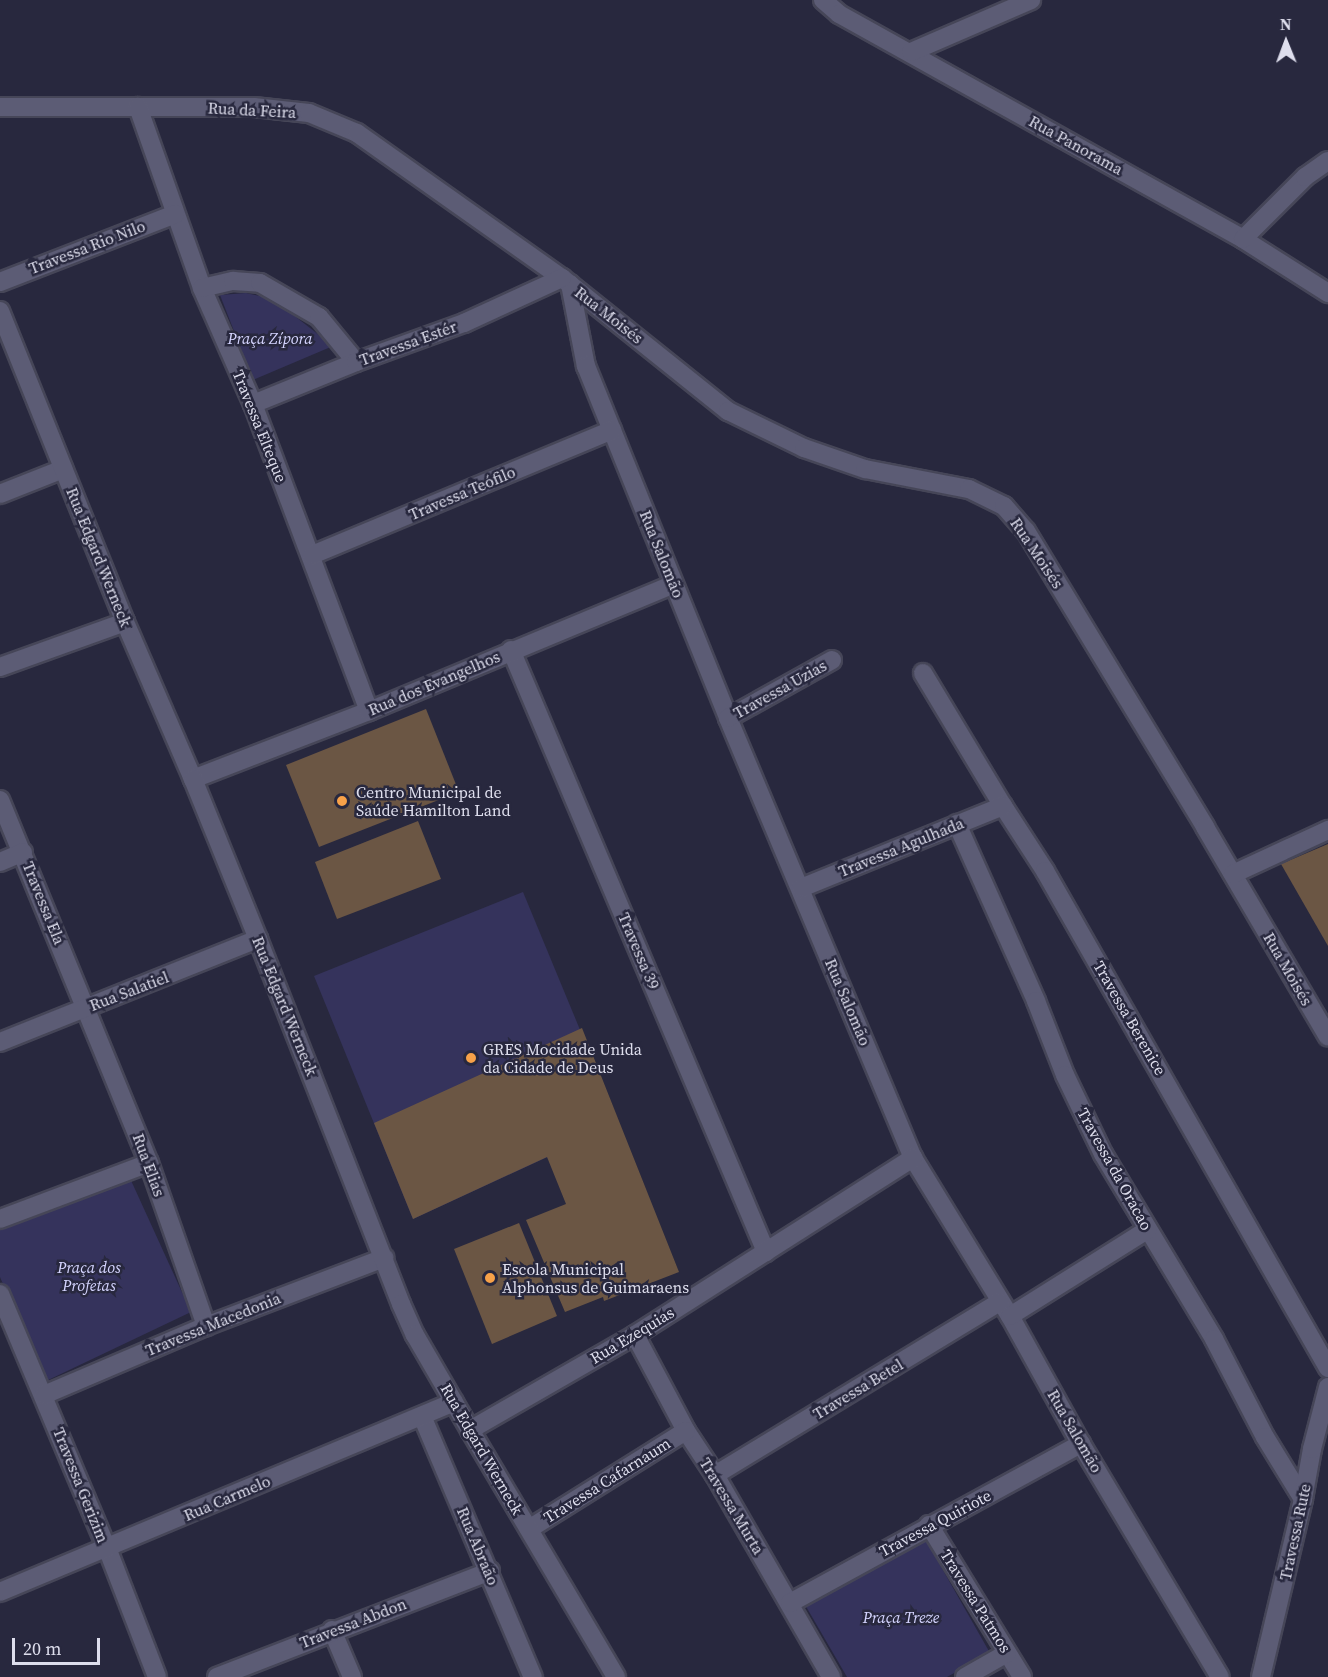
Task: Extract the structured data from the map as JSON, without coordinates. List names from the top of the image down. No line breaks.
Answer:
{"streets":{"street":["Rua da Feira","Rua Panorama","Travessa Rio Nilo","Rua Moisés","Travessa Estér","Travessa Elteque","Travessa Teófilo","Rua Salomão","Rua Edgard Werneck","Rua dos Evangelhos","Travessa Uzias","Travessa Agulhada","Travessa Ela","Travessa 39","Rua Salatiel","Travessa Berenice","Rua Elias","Travessa da Oracao","Travessa Macedonia","Rua Ezequias","Travessa Betel","Travessa Cafarnaum","Travessa Gerizim","Rua Carmelo","Travessa Murta","Travessa Quiriote","Travessa Rute","Rua Abraão","Travessa Patmos","Travessa Abdon"]},"crossings":[["Rua da Feira","Rua Moisés"],["Rua da Feira","Travessa Estér"],["Rua da Feira","Travessa Elteque"],["Rua da Feira","Rua Salomão"],["Travessa Rio Nilo","Travessa Elteque"],["Rua Moisés","Travessa Estér"],["Rua Moisés","Rua Salomão"],["Travessa Estér","Travessa Elteque"],["Travessa Estér","Rua Salomão"],["Travessa Elteque","Travessa Teófilo"],["Travessa Elteque","Rua dos Evangelhos"],["Travessa Teófilo","Rua Salomão"],["Rua Salomão","Rua dos Evangelhos"],["Rua Salomão","Travessa Uzias"],["Rua Salomão","Travessa Agulhada"],["Rua Salomão","Rua Ezequias"],["Rua Salomão","Travessa Betel"],["Rua Salomão","Travessa Quiriote"],["Rua Edgard Werneck","Rua dos Evangelhos"],["Rua Edgard Werneck","Rua Salatiel"],["Rua Edgard Werneck","Travessa Macedonia"],["Rua Edgard Werneck","Rua Ezequias"],["Rua Edgard Werneck","Travessa Cafarnaum"],["Rua Edgard Werneck","Rua Carmelo"],["Rua dos Evangelhos","Travessa 39"],["Travessa Agulhada","Travessa Berenice"],["Travessa Agulhada","Travessa da Oracao"],["Travessa Ela","Rua Salatiel"],["Travessa Ela","Rua Elias"],["Travessa 39","Rua Ezequias"],["Rua Salatiel","Rua Elias"],["Rua Elias","Travessa Macedonia"],["Travessa da Oracao","Travessa Betel"],["Travessa da Oracao","Travessa Rute"],["Travessa Macedonia","Travessa Gerizim"],["Rua Ezequias","Travessa Murta"],["Travessa Betel","Travessa Murta"],["Travessa Cafarnaum","Travessa Murta"],["Travessa Gerizim","Rua Carmelo"],["Rua Carmelo","Rua Abraão"],["Travessa Murta","Travessa Quiriote"],["Travessa Quiriote","Travessa Patmos"],["Rua Abraão","Travessa Abdon"]],"parks":["Praça Zípora","Praça dos Profetas","Praça Treze"],"places":["Centro Municipal de Saúde Hamilton Land","GRES Mocidade Unida da Cidade de Deus","Escola Municipal Alphonsus de Guimaraens"],"scale_bar":"20 m","north":"top"}
